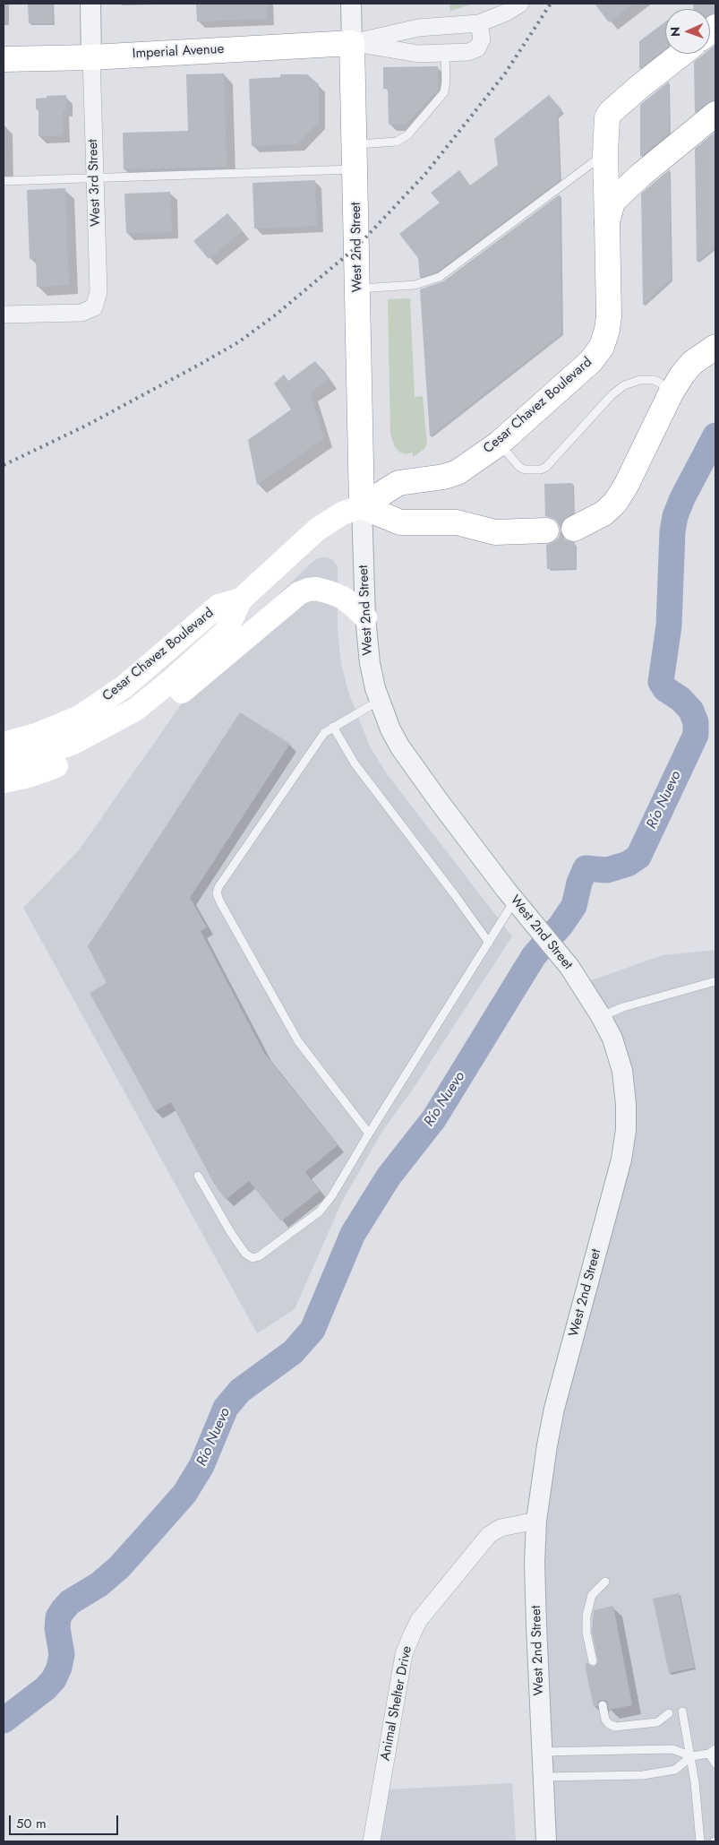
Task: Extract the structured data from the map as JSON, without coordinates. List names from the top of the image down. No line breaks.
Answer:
{"streets":{"main road":["Imperial Avenue","West 2nd Street","Cesar Chavez Boulevard"],"street":["West 3rd Street","Animal Shelter Drive"]},"crossings":[["Imperial Avenue","West 3rd Street"],["Imperial Avenue","West 2nd Street"],["West 2nd Street","Cesar Chavez Boulevard"],["West 2nd Street","Animal Shelter Drive"]],"water":["Río Nuevo"],"scale_bar":"50 m","north":"left"}
